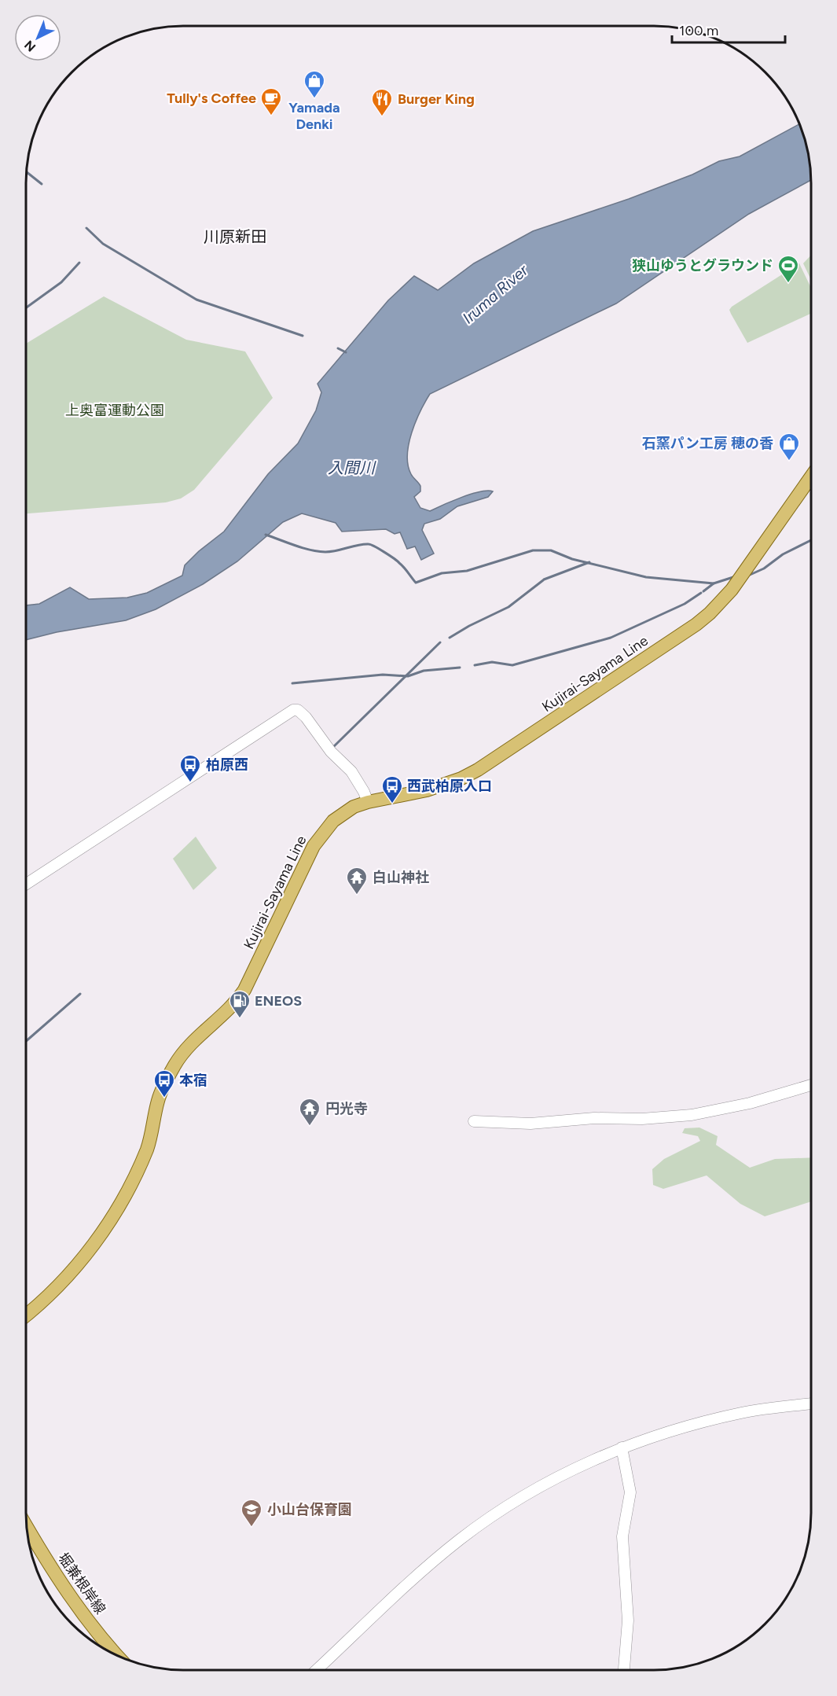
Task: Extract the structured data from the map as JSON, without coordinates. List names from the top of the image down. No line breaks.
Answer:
{"streets":{"main road":["Kujirai-Sayama Line","堀兼根岸線"]},"districts":["川原新田"],"water":["Iruma River","入間川"],"parks":["上奥富運動公園"],"places":{"shop":["Yamada Denki","石窯パン工房 穂の香"],"cafe":["Tully's Coffee"],"restaurant":["Burger King"],"sports":["狭山ゆうとグラウンド"],"bus stop":["柏原西","西武柏原入口","本宿"],"temple":["白山神社","円光寺"],"fuel station":["ENEOS"],"school or university":["小山台保育園"]},"scale_bar":"100 m","north":"bottom left"}
